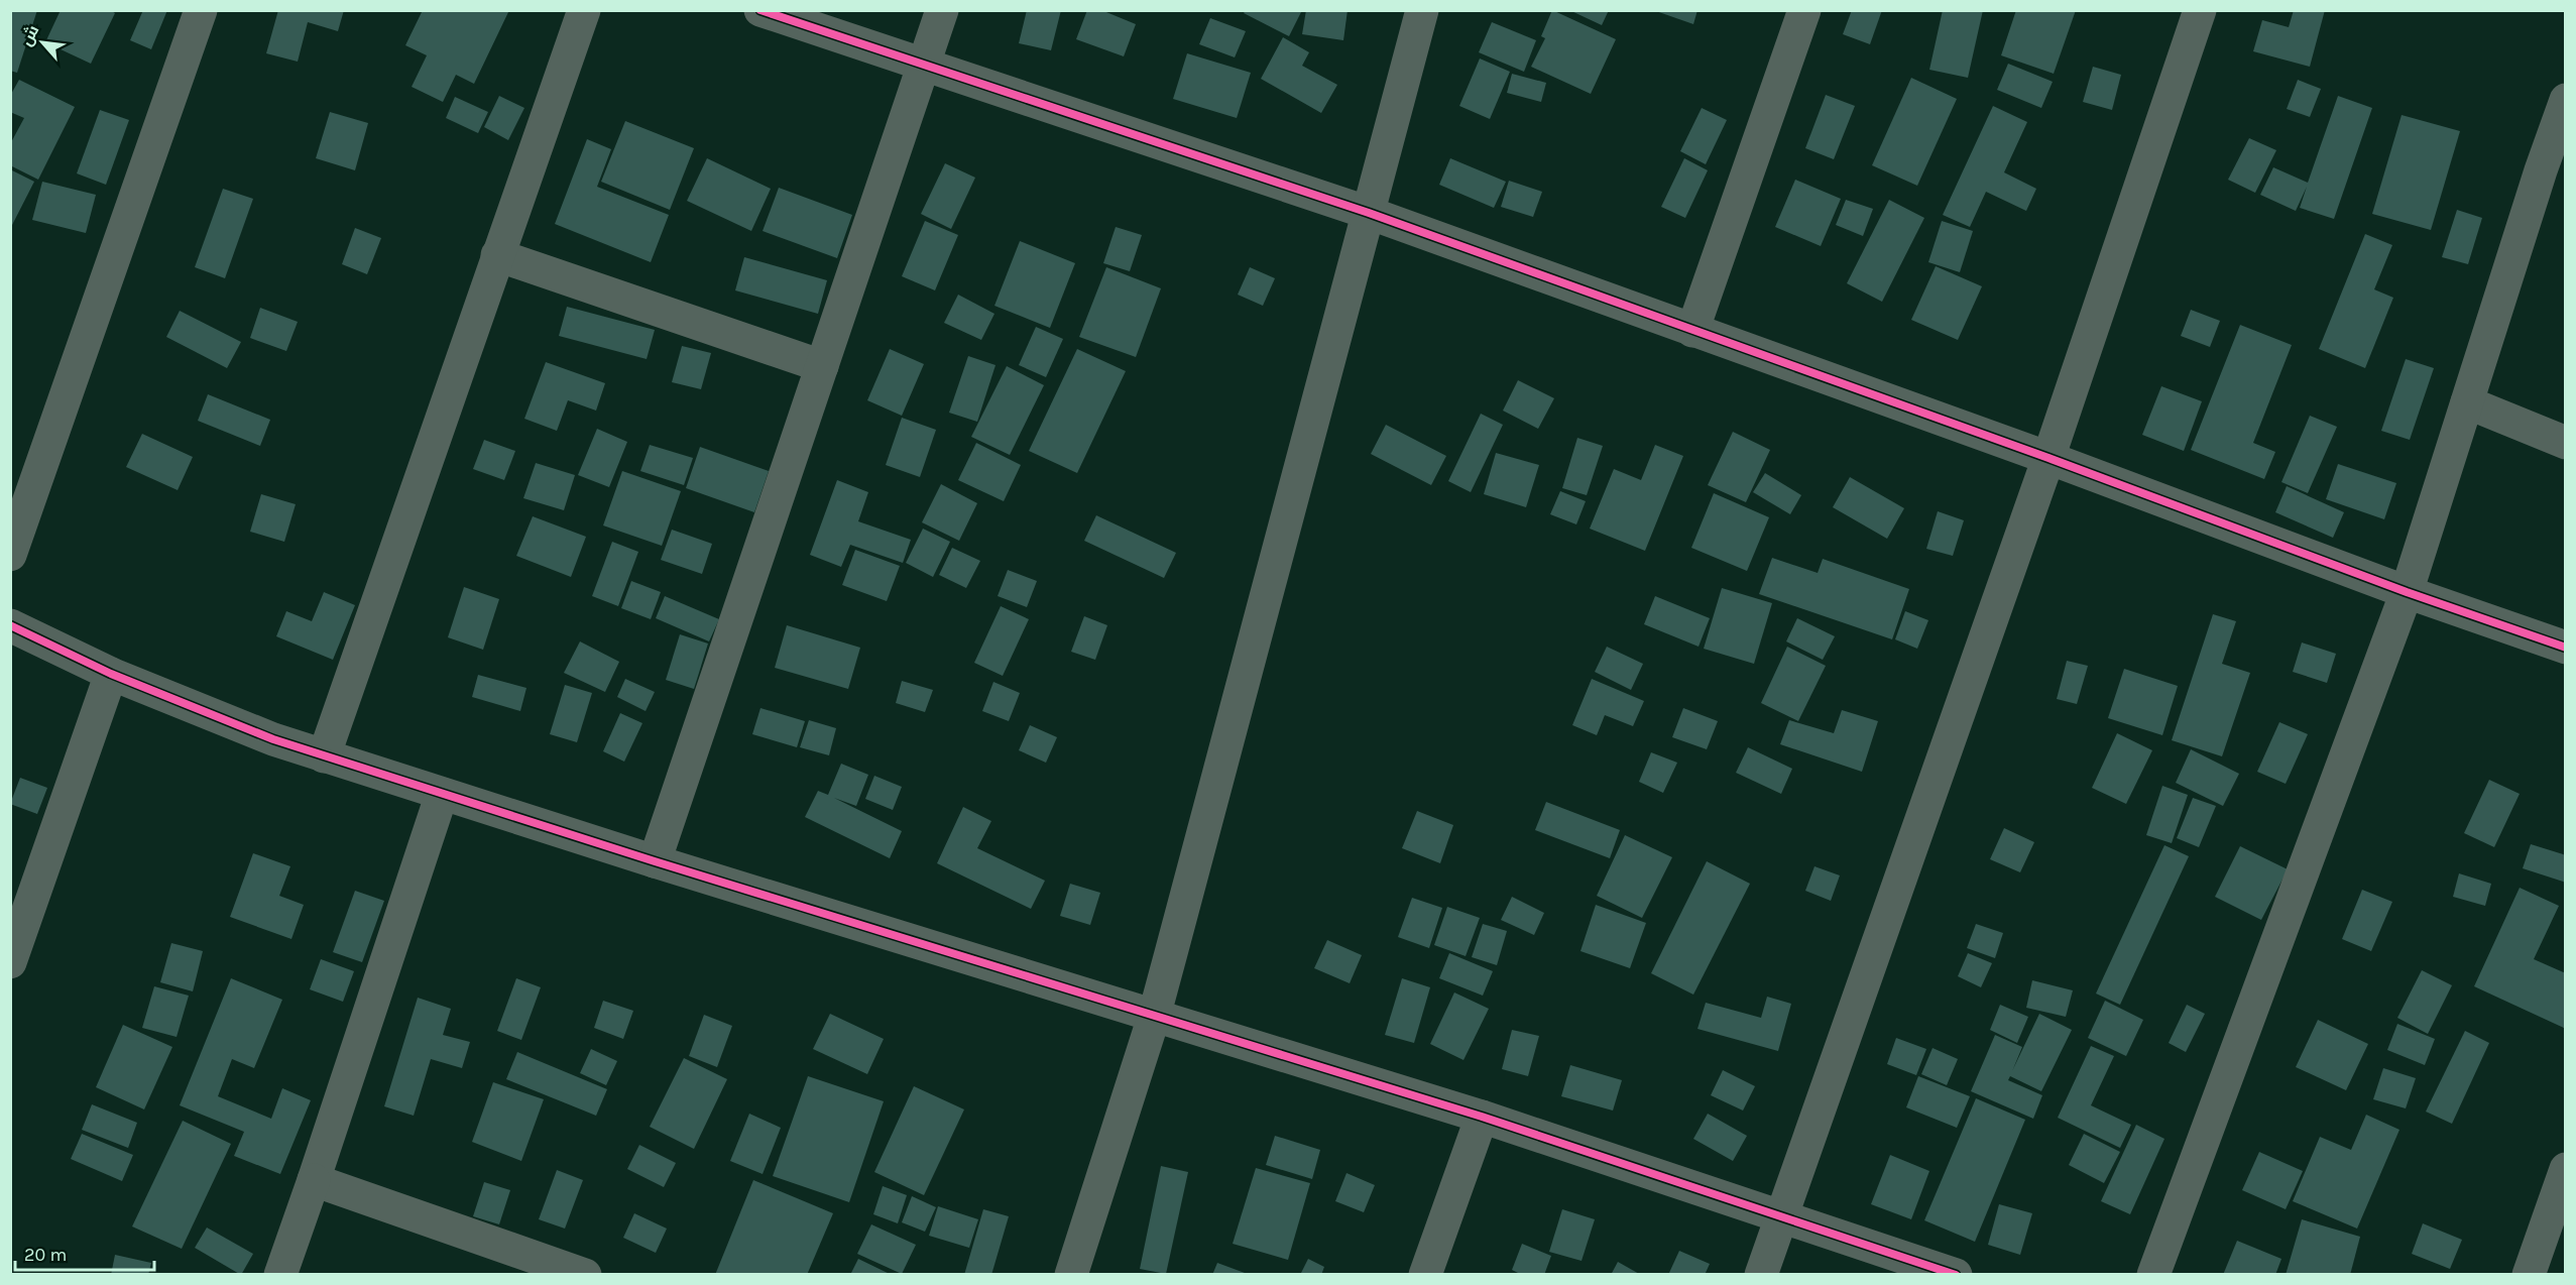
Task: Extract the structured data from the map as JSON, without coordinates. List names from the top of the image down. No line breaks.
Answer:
{"scale_bar":"20 m","north":"top left"}
